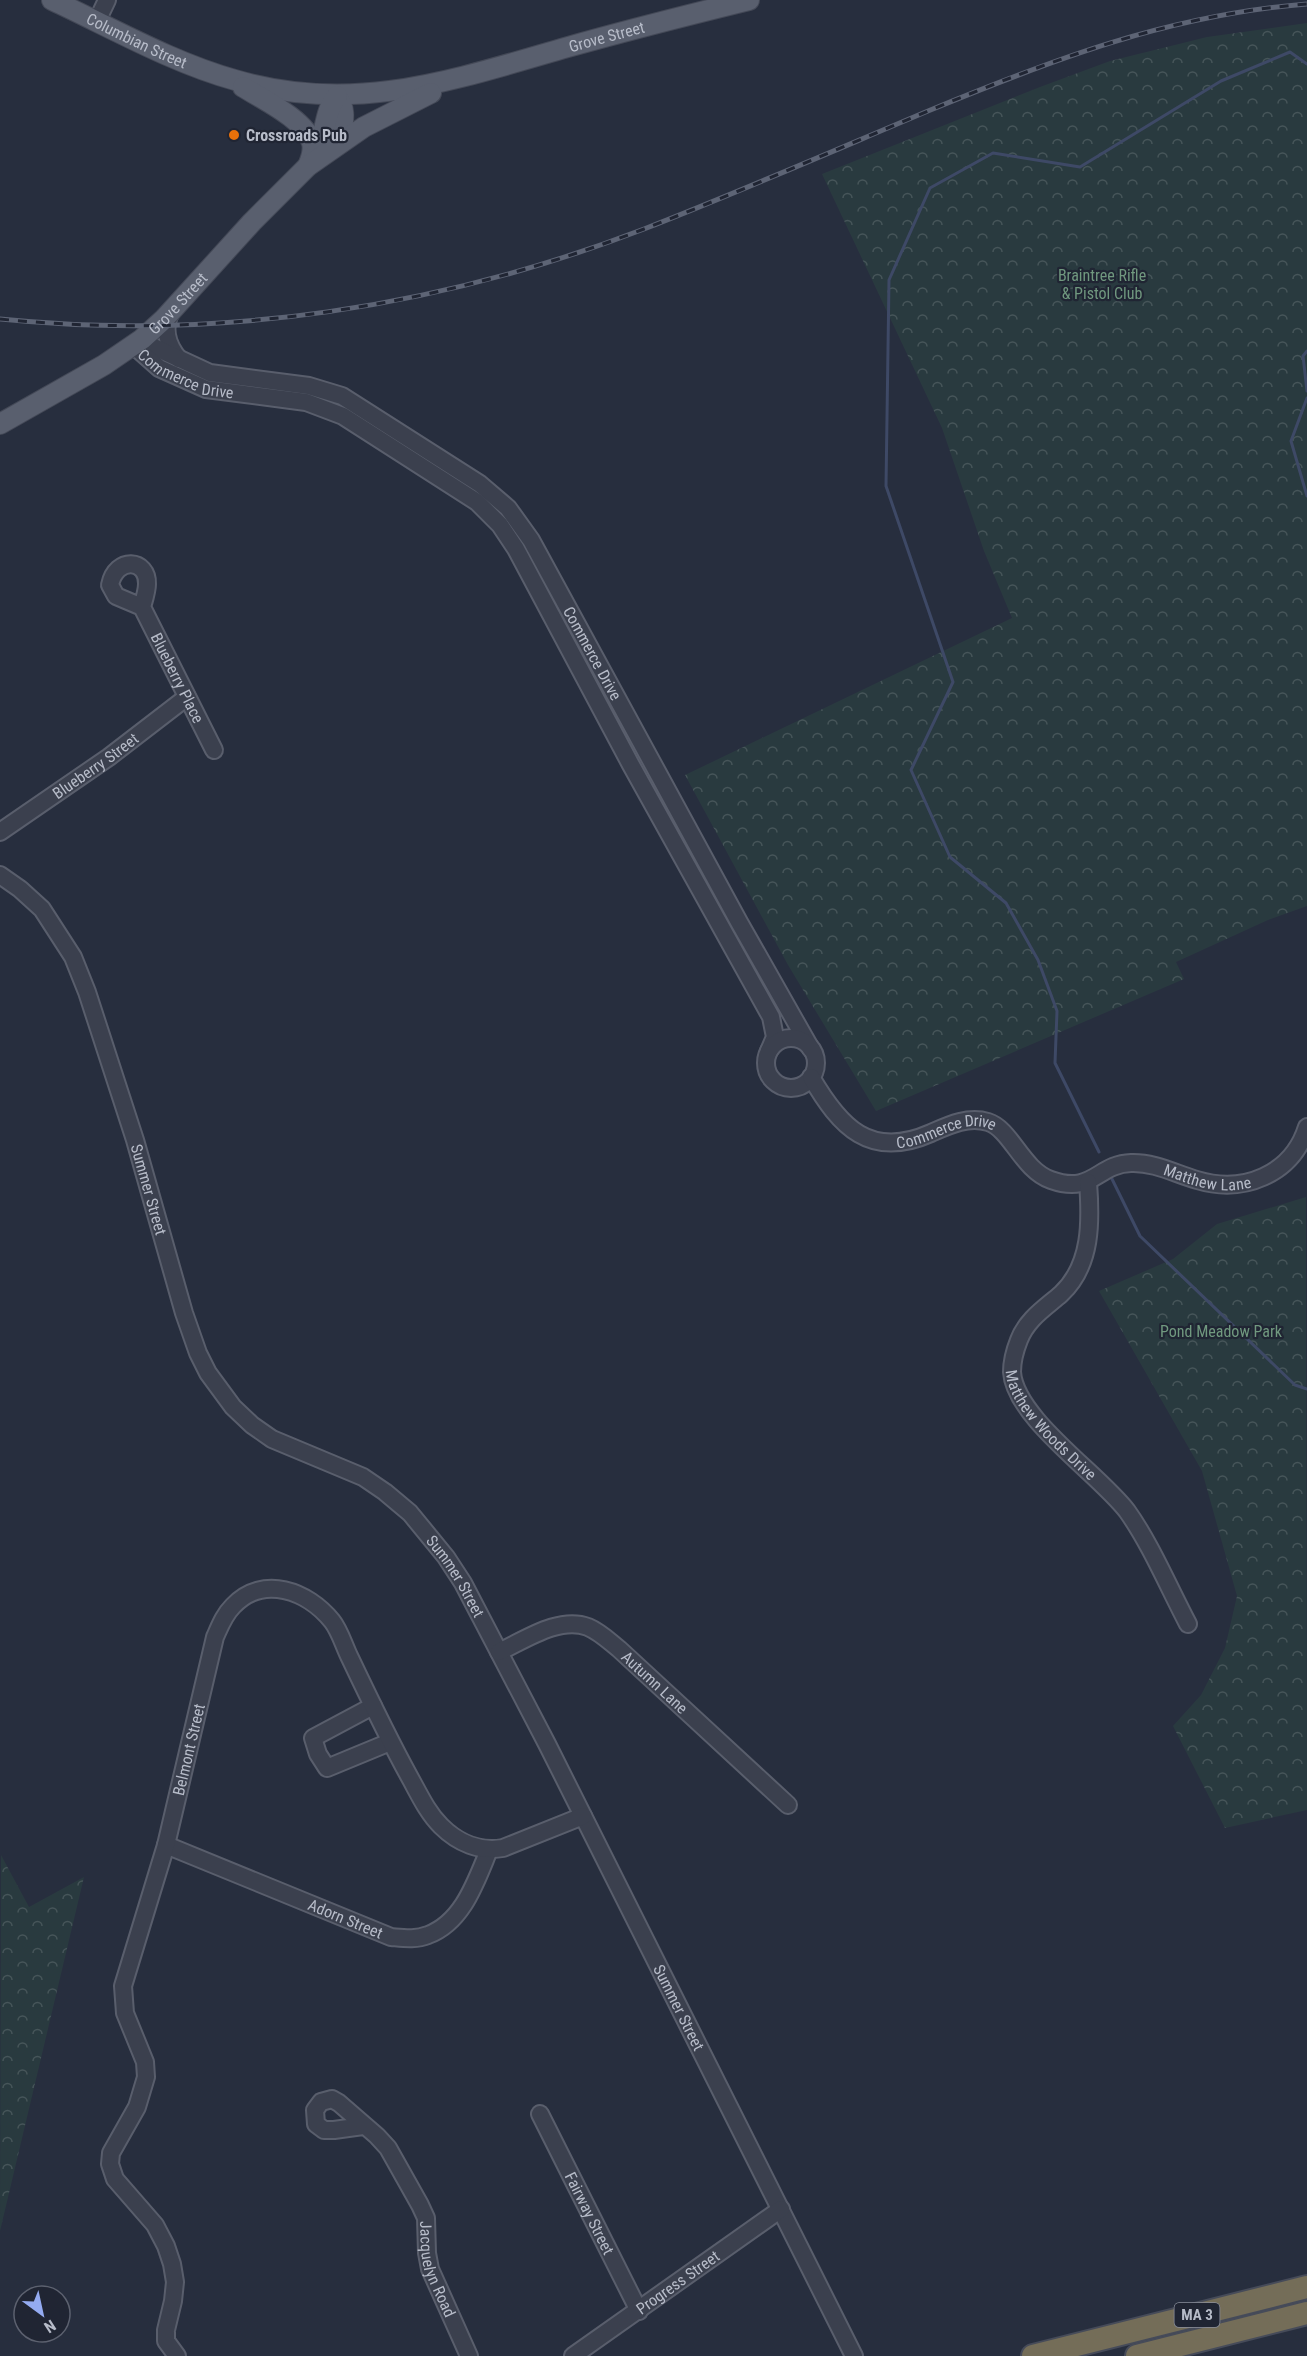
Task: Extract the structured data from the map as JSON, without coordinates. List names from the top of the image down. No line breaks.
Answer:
{"streets":{"highway":["MA 3"],"main road":["Grove Street","Columbian Street"],"street":["Commerce Drive","Blueberry Place","Blueberry Street","Matthew Lane","Summer Street","Matthew Woods Drive","Autumn Lane","Belmont Street","Adorn Street","Fairway Street","Jacquelyn Road","Progress Street"]},"crossings":[["Grove Street","Columbian Street"],["Grove Street","Commerce Drive"],["Commerce Drive","Matthew Lane"],["Commerce Drive","Matthew Woods Drive"],["Blueberry Place","Blueberry Street"],["Matthew Lane","Matthew Woods Drive"],["Summer Street","Autumn Lane"],["Summer Street","Progress Street"],["Belmont Street","Adorn Street"],["Fairway Street","Progress Street"]],"parks":["Braintree Rifle & Pistol Club","Pond Meadow Park"],"places":["Crossroads Pub"],"north":"bottom right"}
